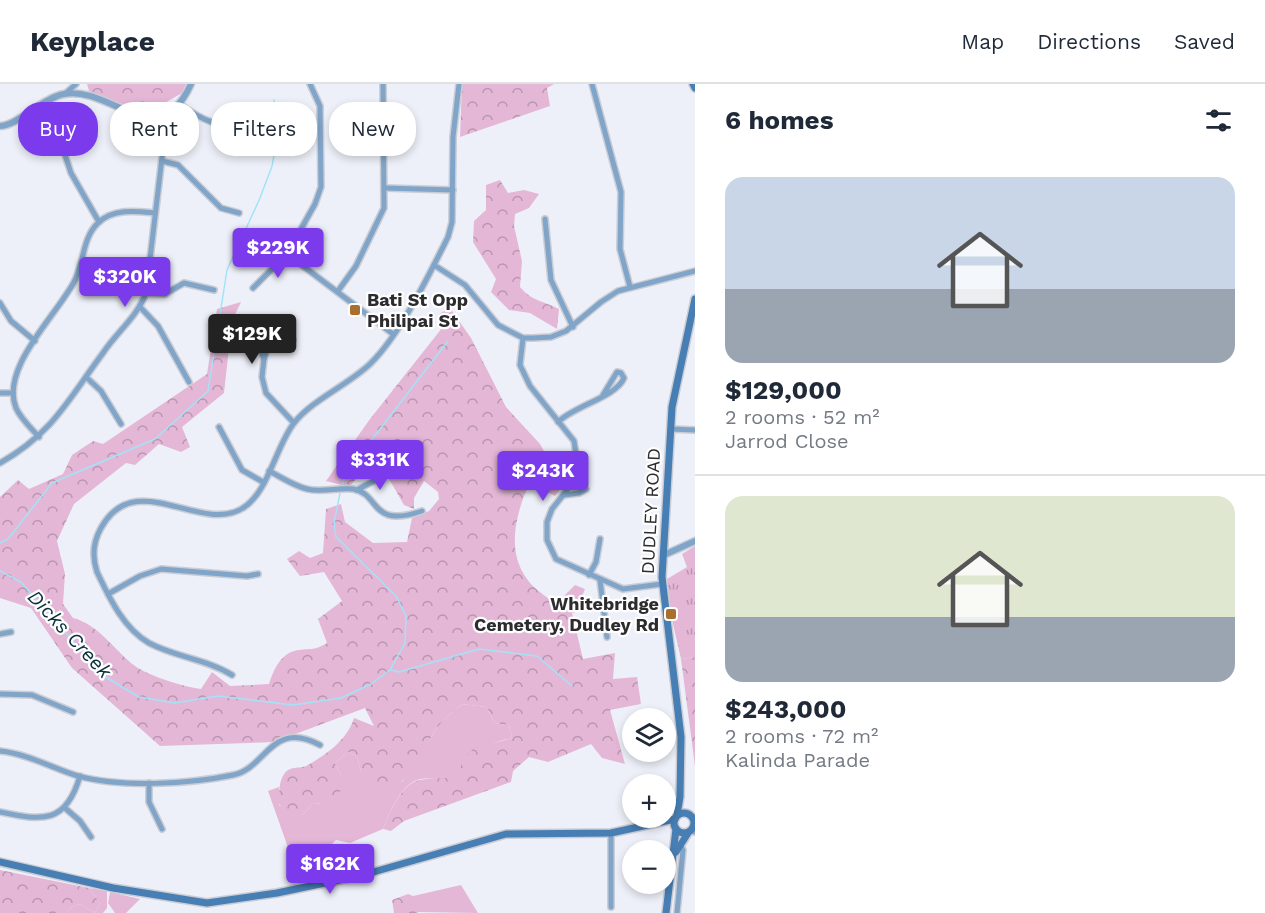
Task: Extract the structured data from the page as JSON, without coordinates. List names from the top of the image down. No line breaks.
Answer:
{"streets":{"main road":["DUDLEY ROAD"]},"water":["Dicks Creek"],"places":{"transit":["Bati St Opp Philipai St","Whitebridge Cemetery, Dudley Rd"]},"page":{"header":"Keyplace","nav":["Map","Directions","Saved"],"heading":"6 homes","chip":["Buy","Rent","Filters","New"],"list":[{"name":"$129,000","note":"2 rooms · 52 m² · Jarrod Close"},{"name":"$243,000","note":"2 rooms · 72 m² · Kalinda Parade"}],"price":["$229K","$320K","$129K","$331K","$243K","$162K"],"map_buttons":["+","−"]}}
